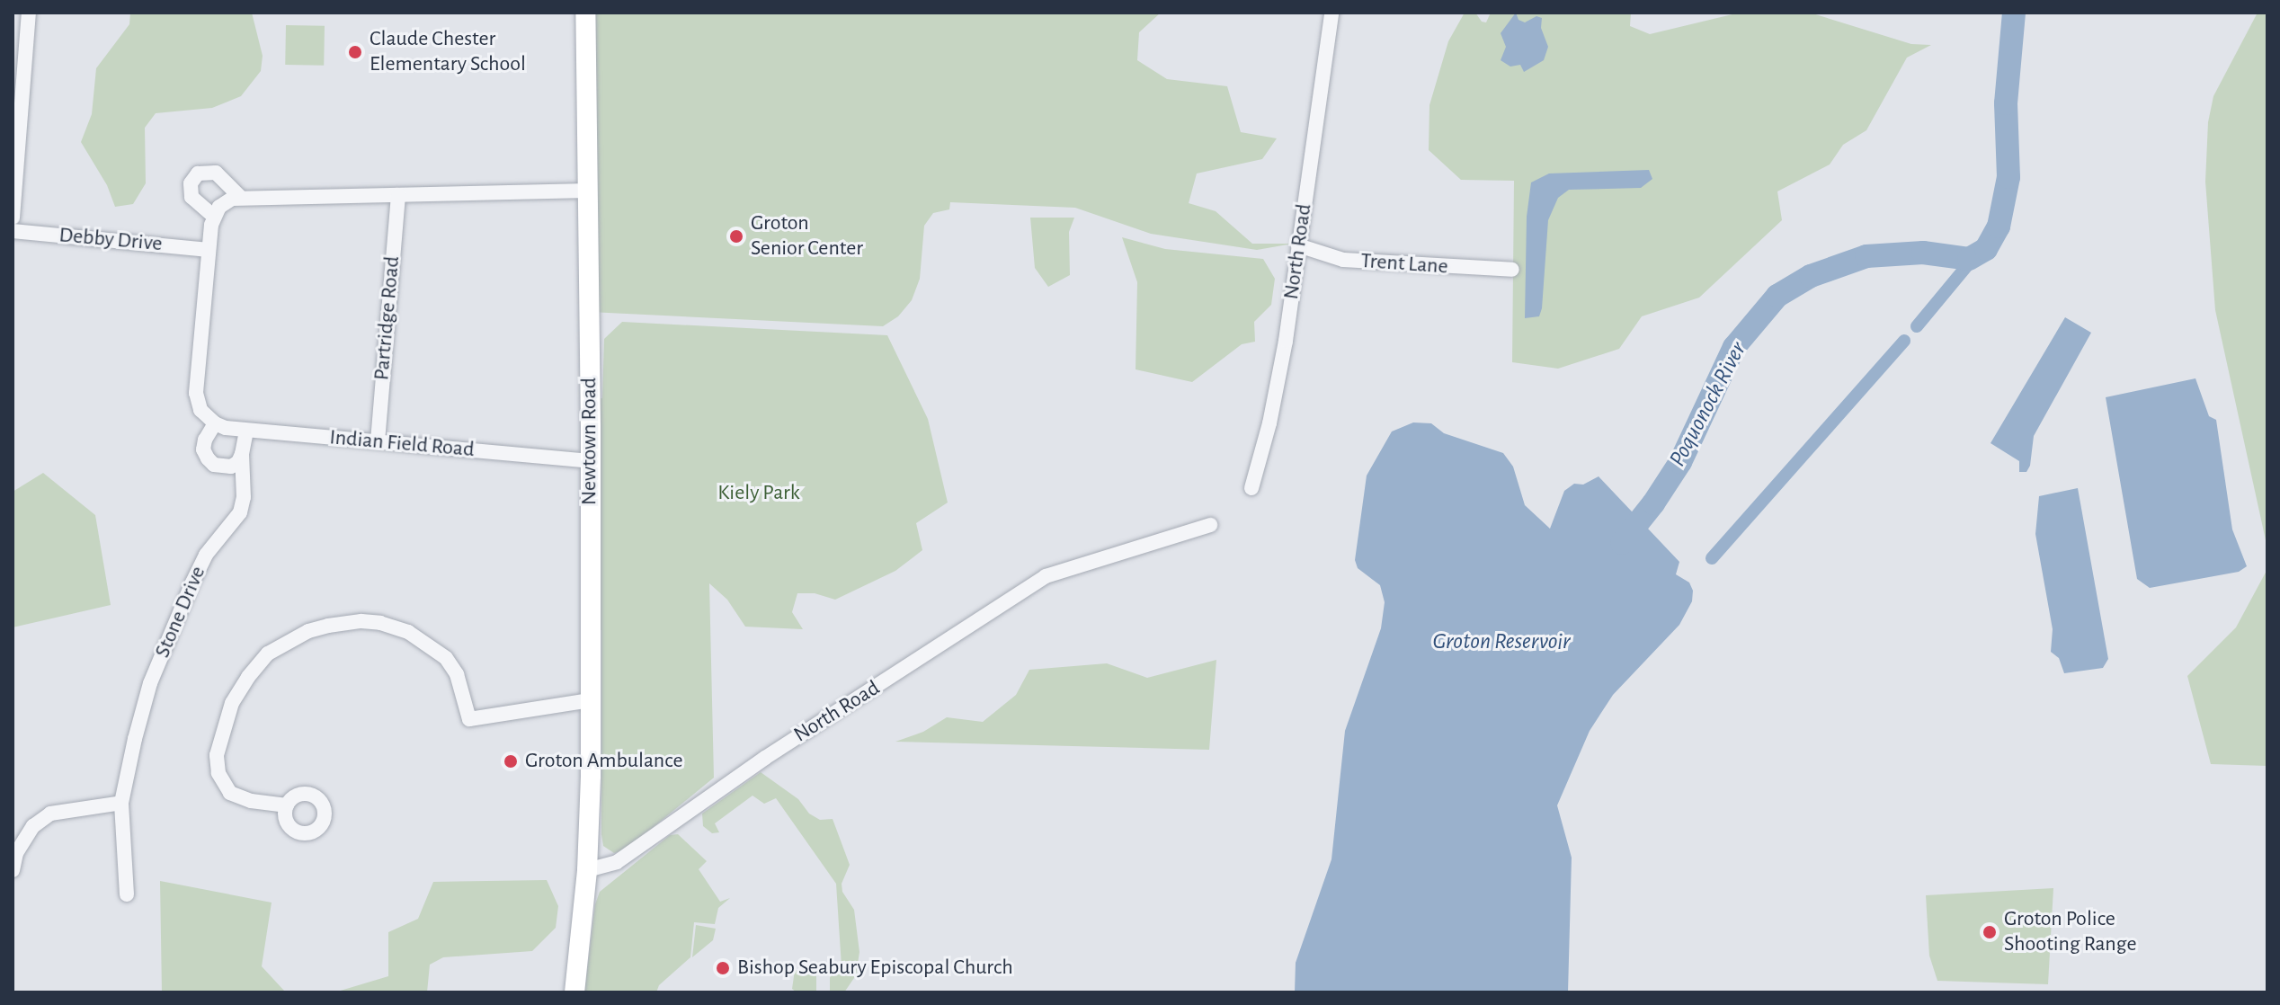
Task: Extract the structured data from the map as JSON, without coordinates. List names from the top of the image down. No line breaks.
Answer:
{"streets":{"main road":["Newtown Road"],"street":["Debby Drive","North Road","Trent Lane","Partridge Road","Indian Field Road","Stone Drive"]},"crossings":[["North Road","Trent Lane"],["North Road","Newtown Road"],["Partridge Road","Indian Field Road"],["Newtown Road","Indian Field Road"],["Indian Field Road","Stone Drive"]],"water":["Poquonock River","Groton Reservoir"],"parks":["Kiely Park"],"places":["Claude Chester Elementary School","Groton Senior Center","Groton Ambulance","Groton Police Shooting Range","Bishop Seabury Episcopal Church"]}
